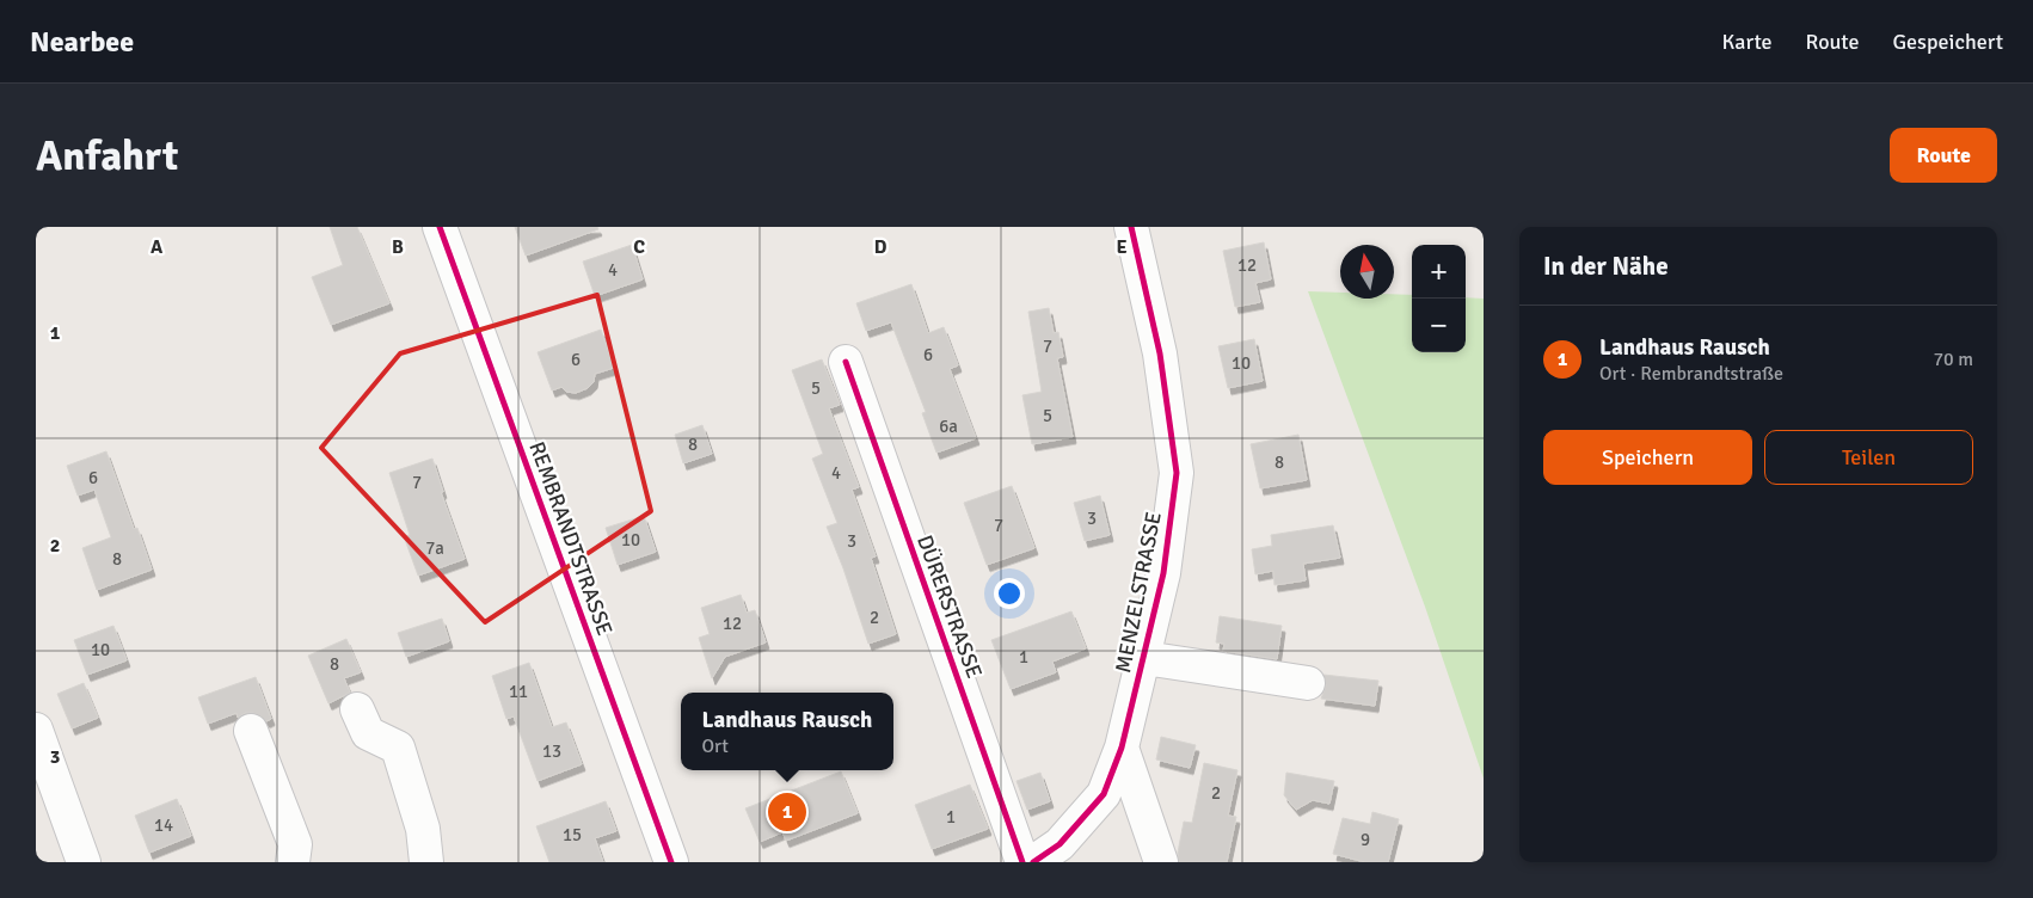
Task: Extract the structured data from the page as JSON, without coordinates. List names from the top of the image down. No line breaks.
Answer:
{"streets":{"street":["REMBRANDTSTRASSE","MENZELSTRASSE","DÜRERSTRASSE"]},"house_numbers":["12","4","7","6","6","10","5","5","6a","8","8","4","6","7","3","7","10","3","7a","8","2","12","10","1","8","11","13","2","1","14","15","9"],"north":"top","page":{"header":"Nearbee","nav":["Karte","Route","Gespeichert"],"buttons":["Route",["Speichern","Teilen"]],"title":"Anfahrt","heading":"In der Nähe","map_buttons":["+","−"],"list":[{"mark":"1","name":"Landhaus Rausch","note":"Ort · Rembrandtstraße","value":"70 m"}],"popup":["Landhaus Rausch","Ort"],"pins":"1"},"grid":{"columns":["A","B","C","D","E"],"rows":["1","2","3"]}}
